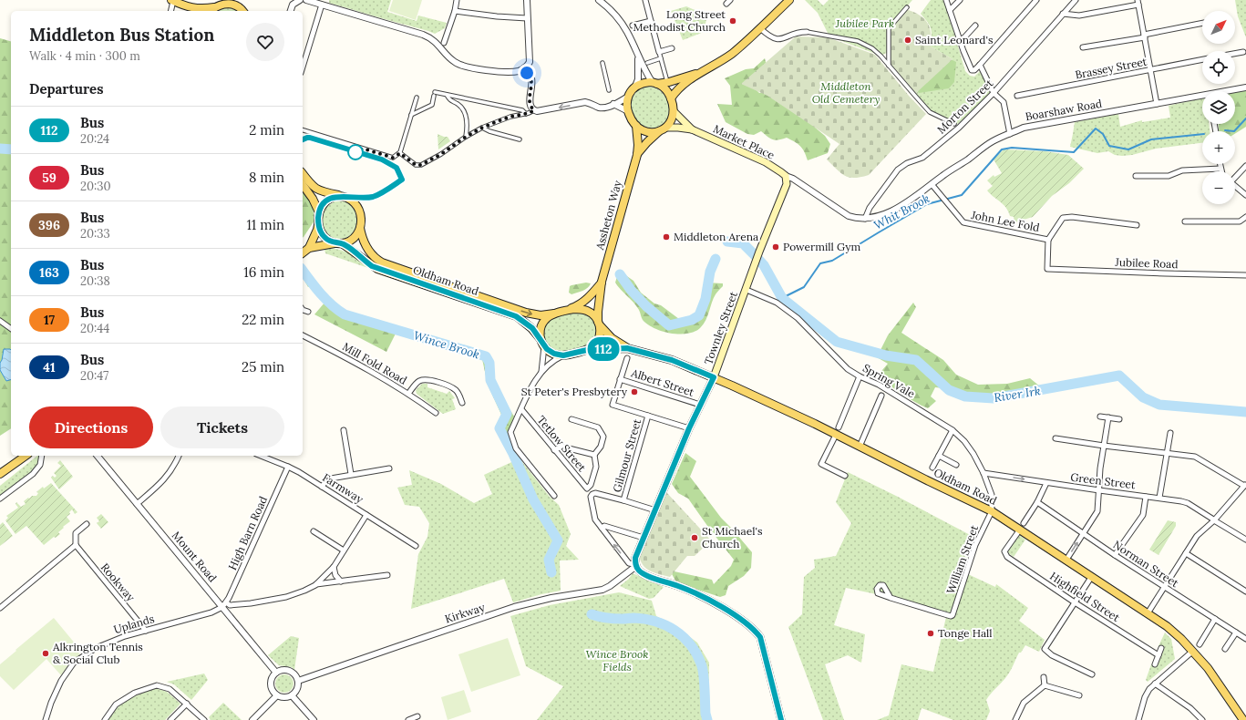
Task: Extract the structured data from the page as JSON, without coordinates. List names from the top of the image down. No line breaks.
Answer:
{"streets":{"main road":["Market Place","Assheton Way","Oldham Road","Townley Street"],"street":["Brassey Street","Morton Street","Boarshaw Road","John Lee Fold","Jubilee Road","Mill Fold Road","Spring Vale","Albert Street","Tetlow Street","Gilmour Street","Green Street","Farmway","High Barn Road","Mount Road","William Street","Norman Street","Rookway","Highfield Street","Kirkway","Uplands"]},"crossings":[["Morton Street","Boarshaw Road"],["Boarshaw Road","John Lee Fold"],["Market Place","Assheton Way"],["Market Place","Townley Street"],["Assheton Way","Oldham Road"],["John Lee Fold","Jubilee Road"],["Oldham Road","Townley Street"],["Oldham Road","Spring Vale"],["Oldham Road","William Street"],["Oldham Road","Highfield Street"],["Townley Street","Spring Vale"],["Townley Street","Albert Street"],["Townley Street","Kirkway"],["Spring Vale","Green Street"],["Spring Vale","William Street"],["Farmway","High Barn Road"],["High Barn Road","Mount Road"],["High Barn Road","Uplands"],["Mount Road","Kirkway"],["Mount Road","Uplands"],["Rookway","Uplands"]],"water":["Whit Brook","Wince Brook","River Irk"],"parks":["Jubilee Park","Middleton Old Cemetery","Wince Brook Fields"],"places":["Long Street Methodist Church","Saint Leonard's","Middleton Arena","Powermill Gym","St Peter's Presbytery","St Michael's Church","Tonge Hall","Alkrington Tennis & Social Club"],"lines":["bus line 112"],"north":"top right","page":{"on_map":"112","map_buttons":["+","−"],"heading":[["Middleton Bus Station","Walk · 4 min · 300 m"],"Departures"],"list":[{"mark":"112","name":"Bus","note":"20:24","value":"2 min"},{"mark":"59","name":"Bus","note":"20:30","value":"8 min"},{"mark":"396","name":"Bus","note":"20:33","value":"11 min"},{"mark":"163","name":"Bus","note":"20:38","value":"16 min"},{"mark":"17","name":"Bus","note":"20:44","value":"22 min"},{"mark":"41","name":"Bus","note":"20:47","value":"25 min"}],"buttons":["Directions","Tickets"]}}
